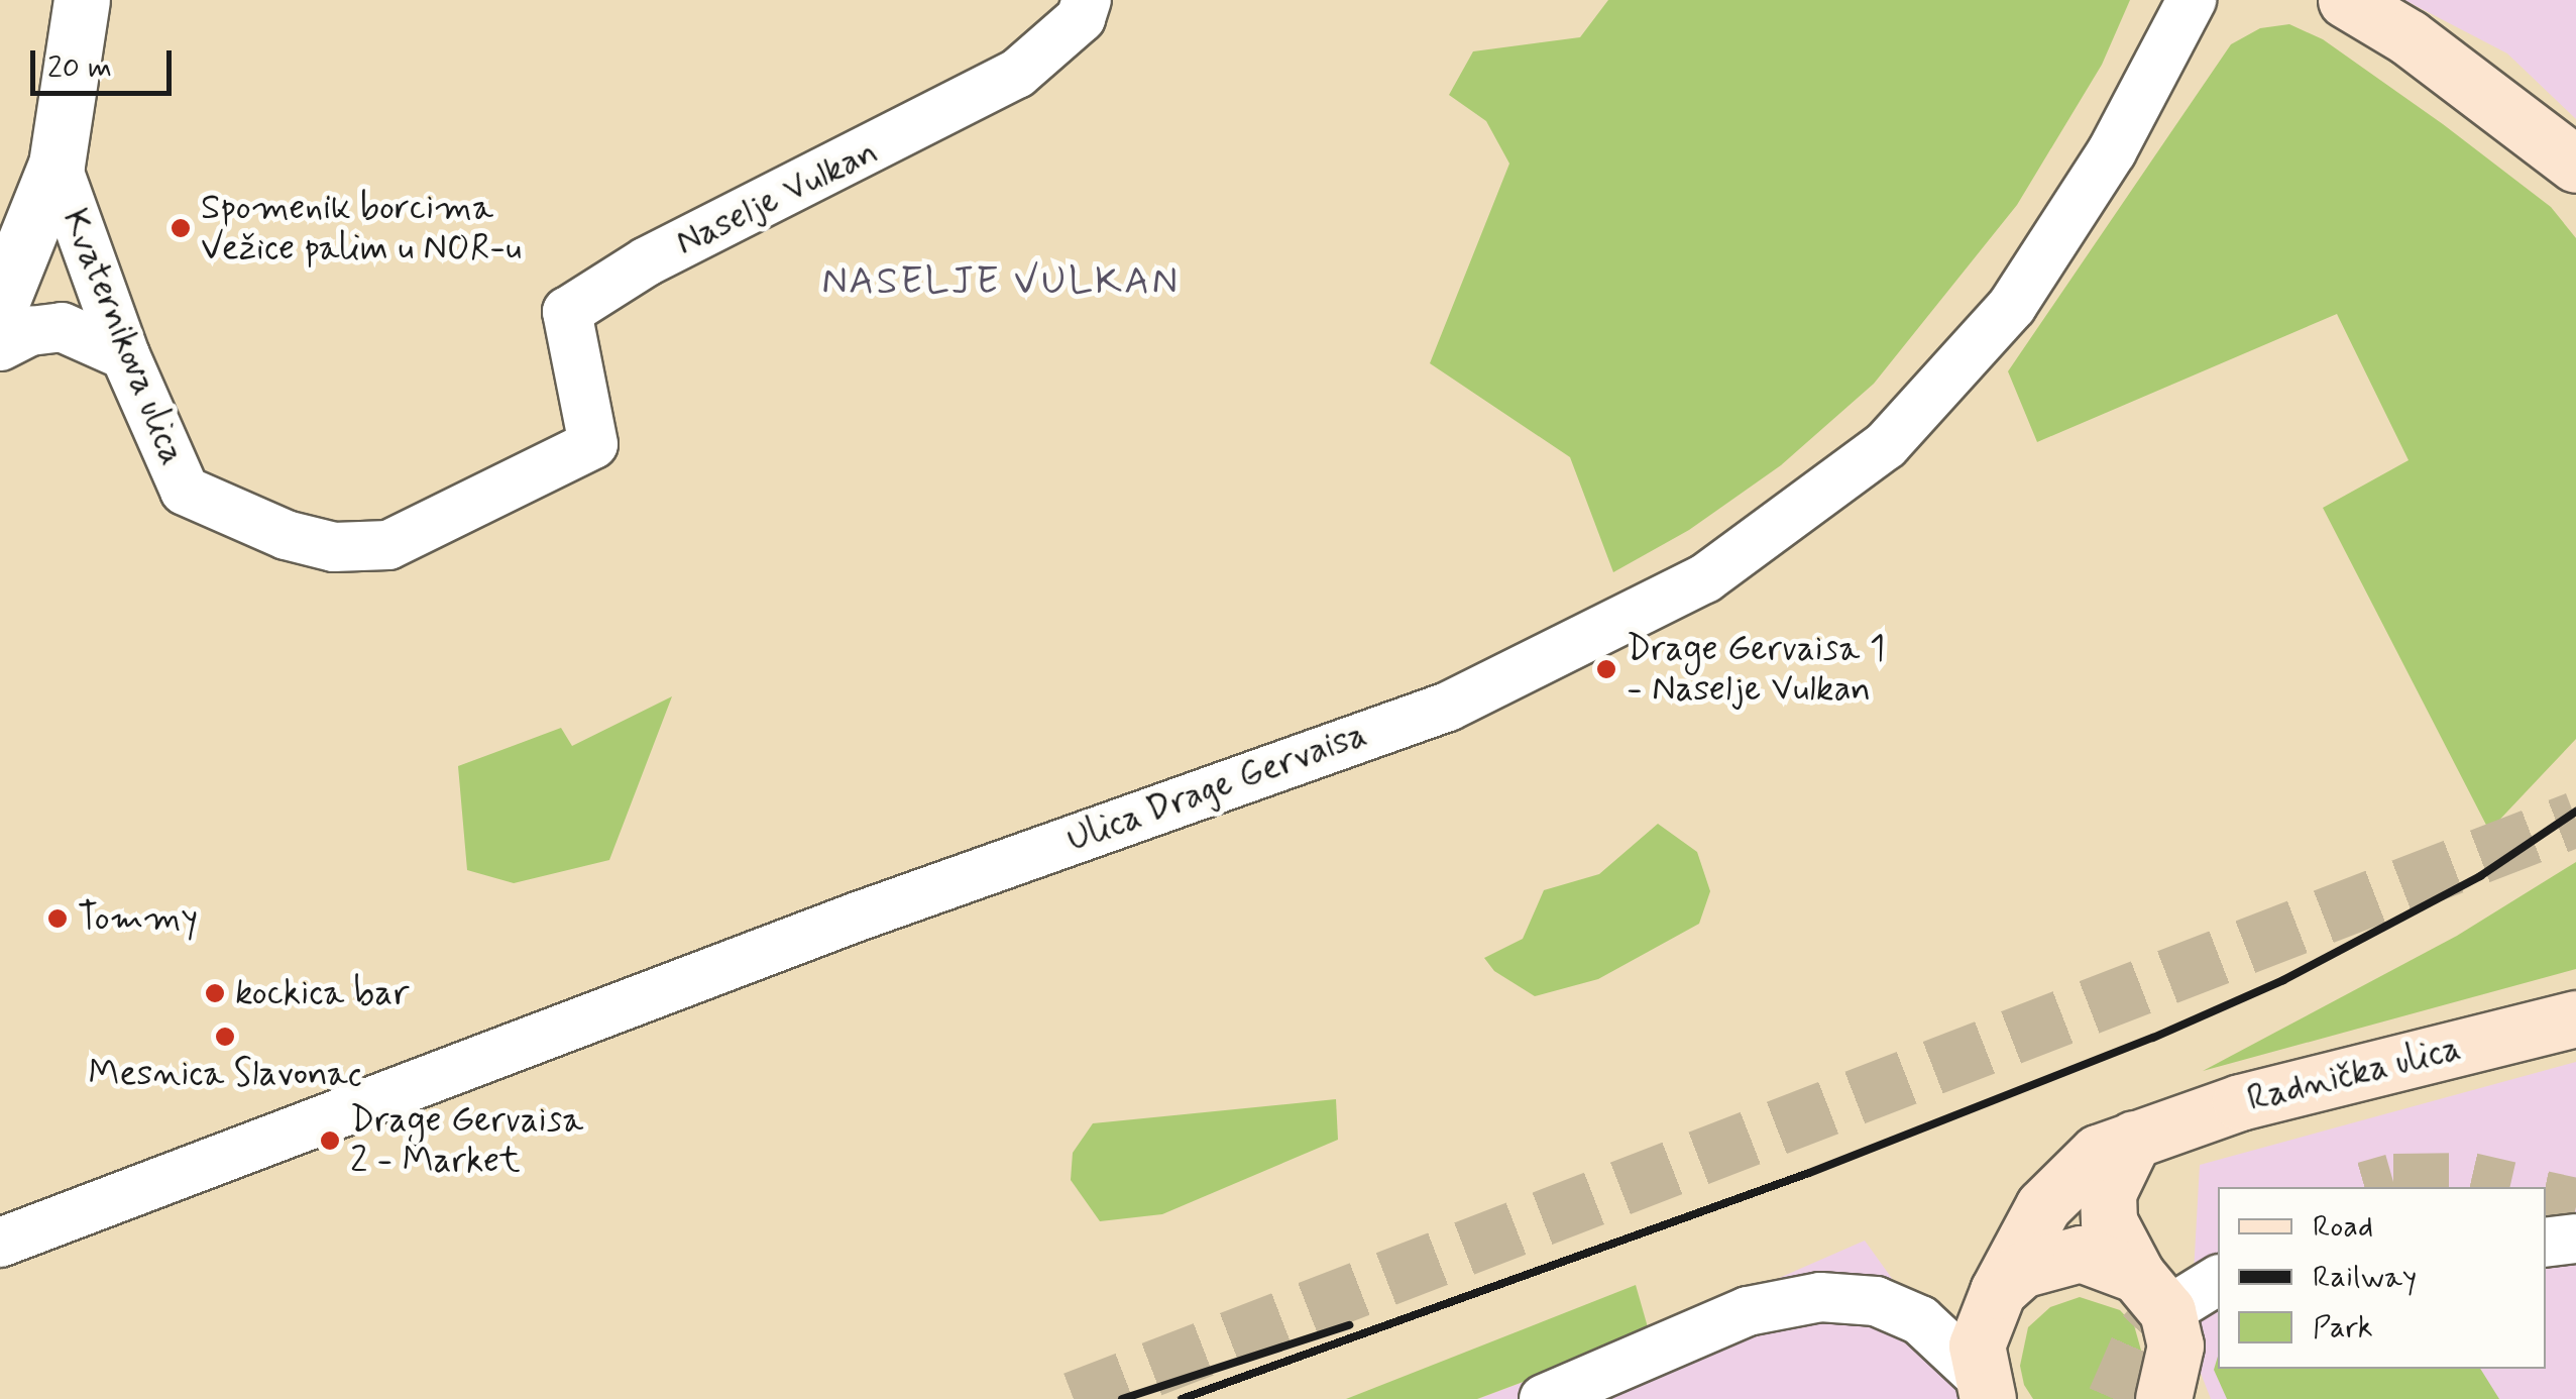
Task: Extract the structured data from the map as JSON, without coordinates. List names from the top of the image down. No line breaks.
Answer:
{"streets":{"main road":["Radnička ulica"],"street":["Naselje Vulkan","Kvaternikova ulica","Ulica Drage Gervaisa"]},"crossings":[["Naselje Vulkan","Kvaternikova ulica"]],"districts":["NASELJE VULKAN"],"places":["Spomenik borcima Vežice palim u NOR-u","Drage Gervaisa 1 - Naselje Vulkan","Tommy","kockica bar","Mesnica Slavonac","Drage Gervaisa 2 - Market"],"legend":["Road","Railway","Park"],"scale_bar":"20 m"}
